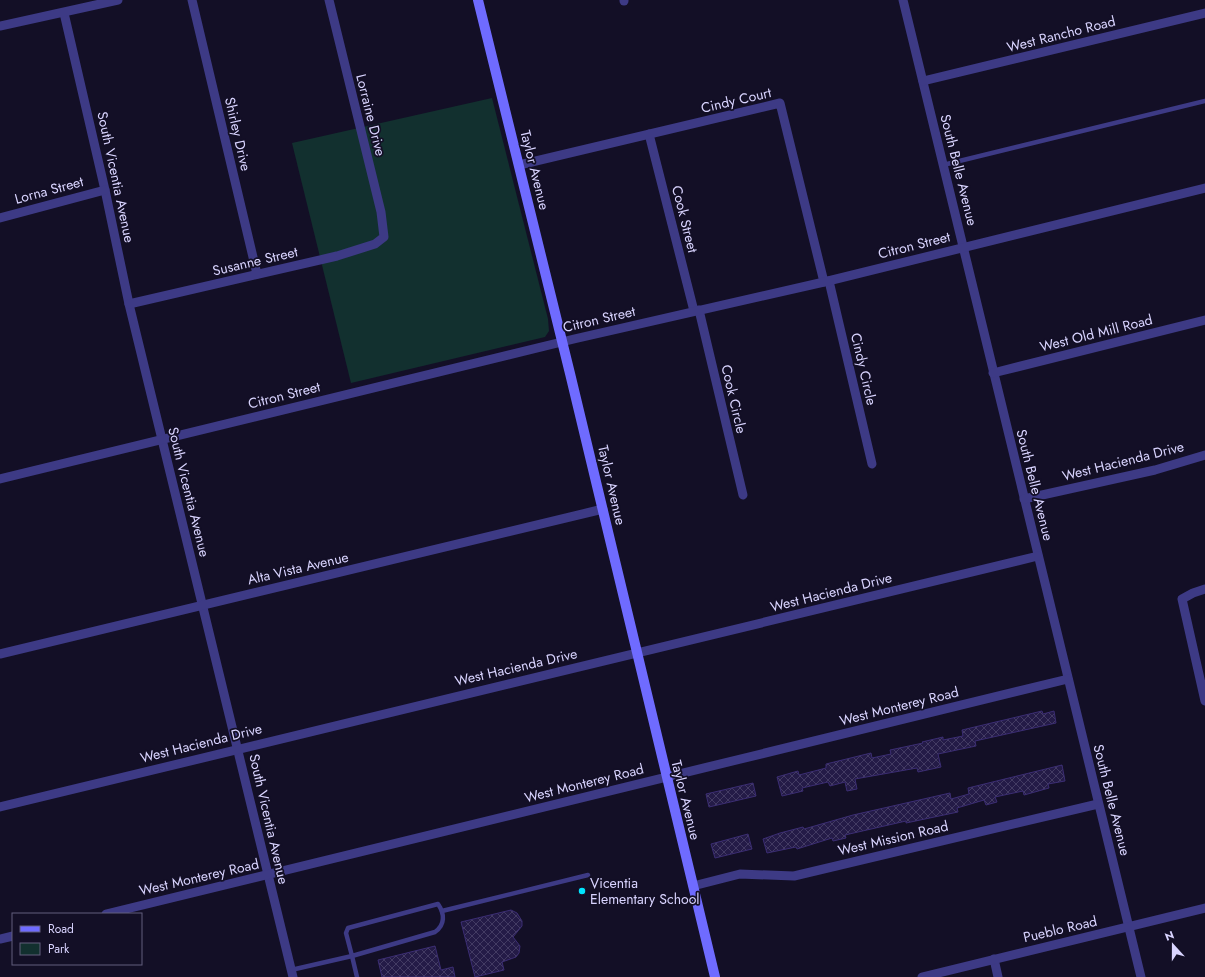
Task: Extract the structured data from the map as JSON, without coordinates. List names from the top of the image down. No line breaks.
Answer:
{"streets":{"street":["West Rancho Road","Cindy Court","Lorraine Drive","Shirley Drive","Taylor Avenue","South Belle Avenue","South Vicentia Avenue","Lorna Street","Cook Street","Citron Street","Susanne Street","West Old Mill Road","Cindy Circle","Cook Circle","West Hacienda Drive","Alta Vista Avenue","West Monterey Road","West Mission Road","Pueblo Road"]},"crossings":[["West Rancho Road","South Belle Avenue"],["Cindy Court","Taylor Avenue"],["Cindy Court","Cook Street"],["Cindy Court","Citron Street"],["Cindy Court","Cindy Circle"],["Lorraine Drive","Susanne Street"],["Shirley Drive","Susanne Street"],["Taylor Avenue","Citron Street"],["Taylor Avenue","West Hacienda Drive"],["Taylor Avenue","Alta Vista Avenue"],["Taylor Avenue","West Monterey Road"],["Taylor Avenue","West Mission Road"],["South Belle Avenue","Citron Street"],["South Belle Avenue","West Old Mill Road"],["South Belle Avenue","West Hacienda Drive"],["South Belle Avenue","West Monterey Road"],["South Belle Avenue","West Mission Road"],["South Belle Avenue","Pueblo Road"],["South Vicentia Avenue","Lorna Street"],["South Vicentia Avenue","Citron Street"],["South Vicentia Avenue","Susanne Street"],["South Vicentia Avenue","West Hacienda Drive"],["South Vicentia Avenue","Alta Vista Avenue"],["South Vicentia Avenue","West Monterey Road"],["Cook Street","Citron Street"],["Cook Street","Cook Circle"],["Citron Street","Cindy Circle"],["Citron Street","Cook Circle"]],"places":["Vicentia Elementary School"],"legend":["Road","Park"],"north":"top"}
